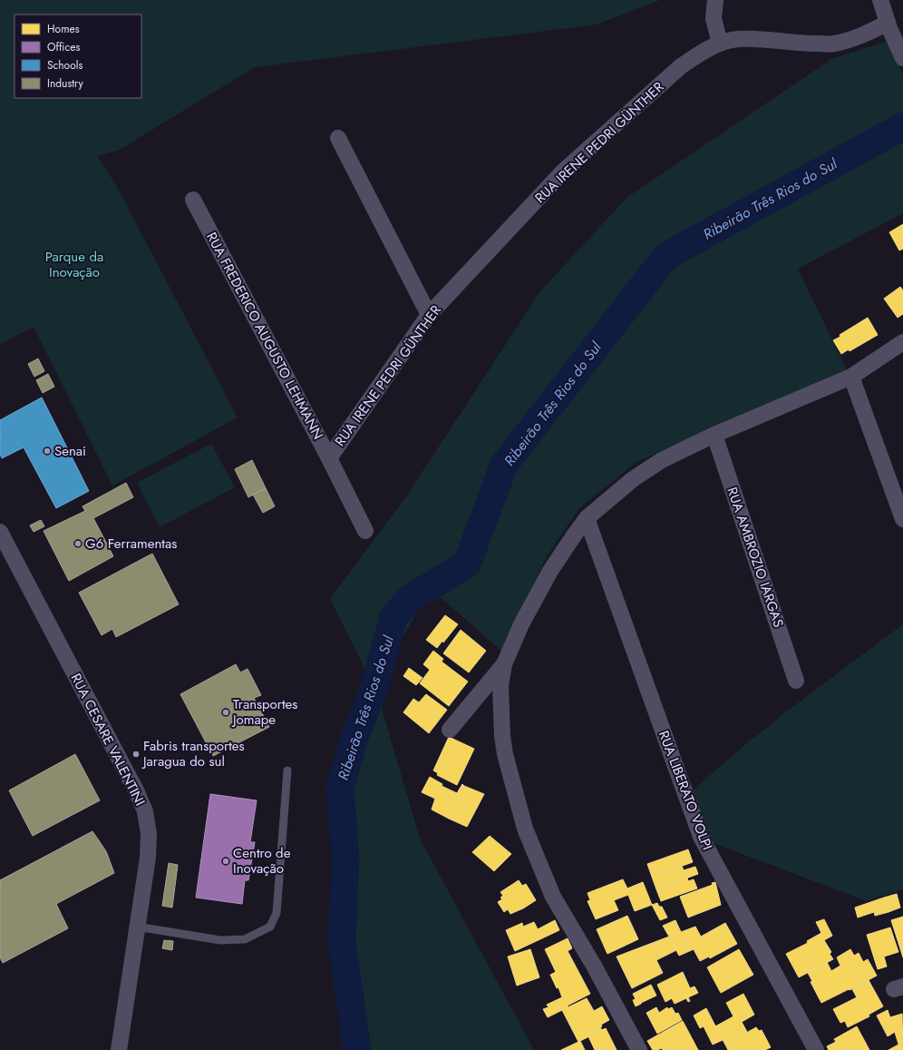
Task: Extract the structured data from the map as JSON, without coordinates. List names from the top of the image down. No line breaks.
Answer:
{"streets":{"street":["RUA IRENE PEDRI GÜNTHER","RUA FREDERICO AUGUSTO LEHMANN","RUA AMBROZIO IARGAS","RUA CESARE VALENTINI","RUA LIBERATO VOLPI"]},"crossings":[["RUA IRENE PEDRI GÜNTHER","RUA FREDERICO AUGUSTO LEHMANN"]],"water":["Ribeirão Três Rios do Sul"],"parks":["Parque da Inovação"],"places":["Senai","G6 Ferramentas","Transportes Jomape","Fabris transportes Jaragua do sul","Centro de Inovação"],"legend":["Homes","Offices","Schools","Industry"]}
